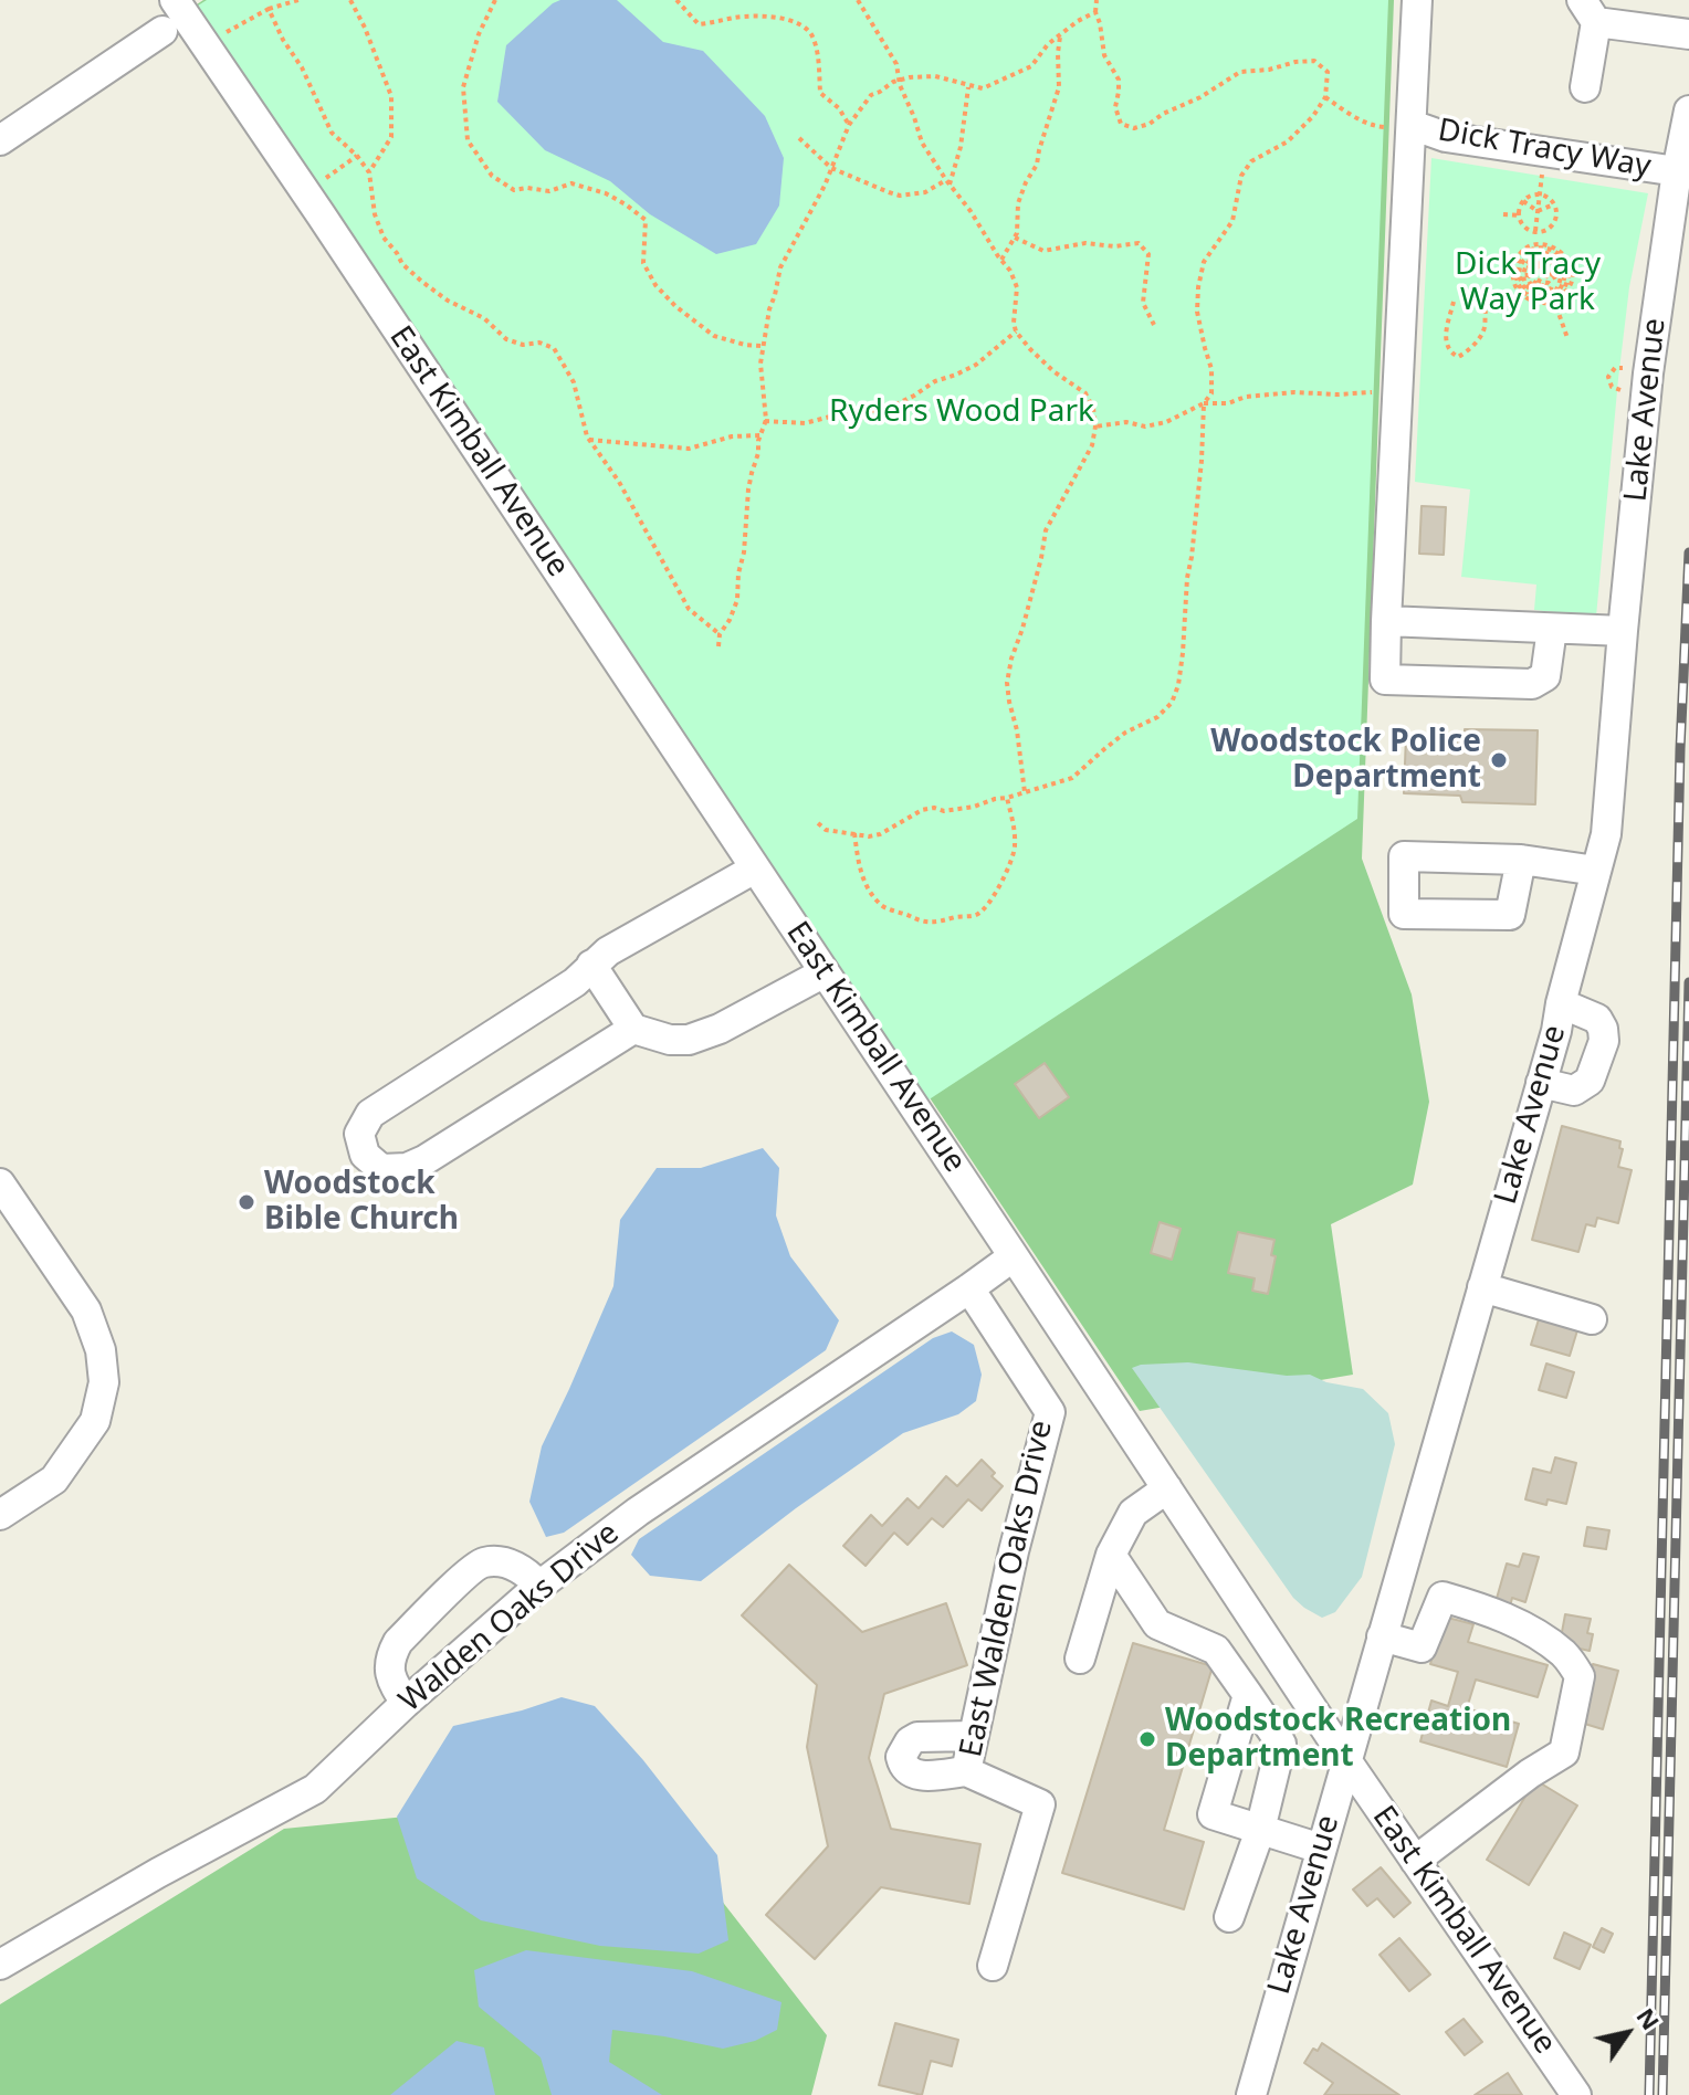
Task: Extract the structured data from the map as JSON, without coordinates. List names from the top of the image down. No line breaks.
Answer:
{"streets":{"street":["Dick Tracy Way","Lake Avenue","East Kimball Avenue","East Walden Oaks Drive","Walden Oaks Drive"]},"crossings":[["Dick Tracy Way","Lake Avenue"],["Lake Avenue","East Kimball Avenue"],["East Kimball Avenue","Walden Oaks Drive"],["East Walden Oaks Drive","Walden Oaks Drive"]],"parks":["Dick Tracy Way Park","Ryders Wood Park"],"places":["Woodstock Police Department","Woodstock Bible Church","Woodstock Recreation Department"],"north":"top right"}
